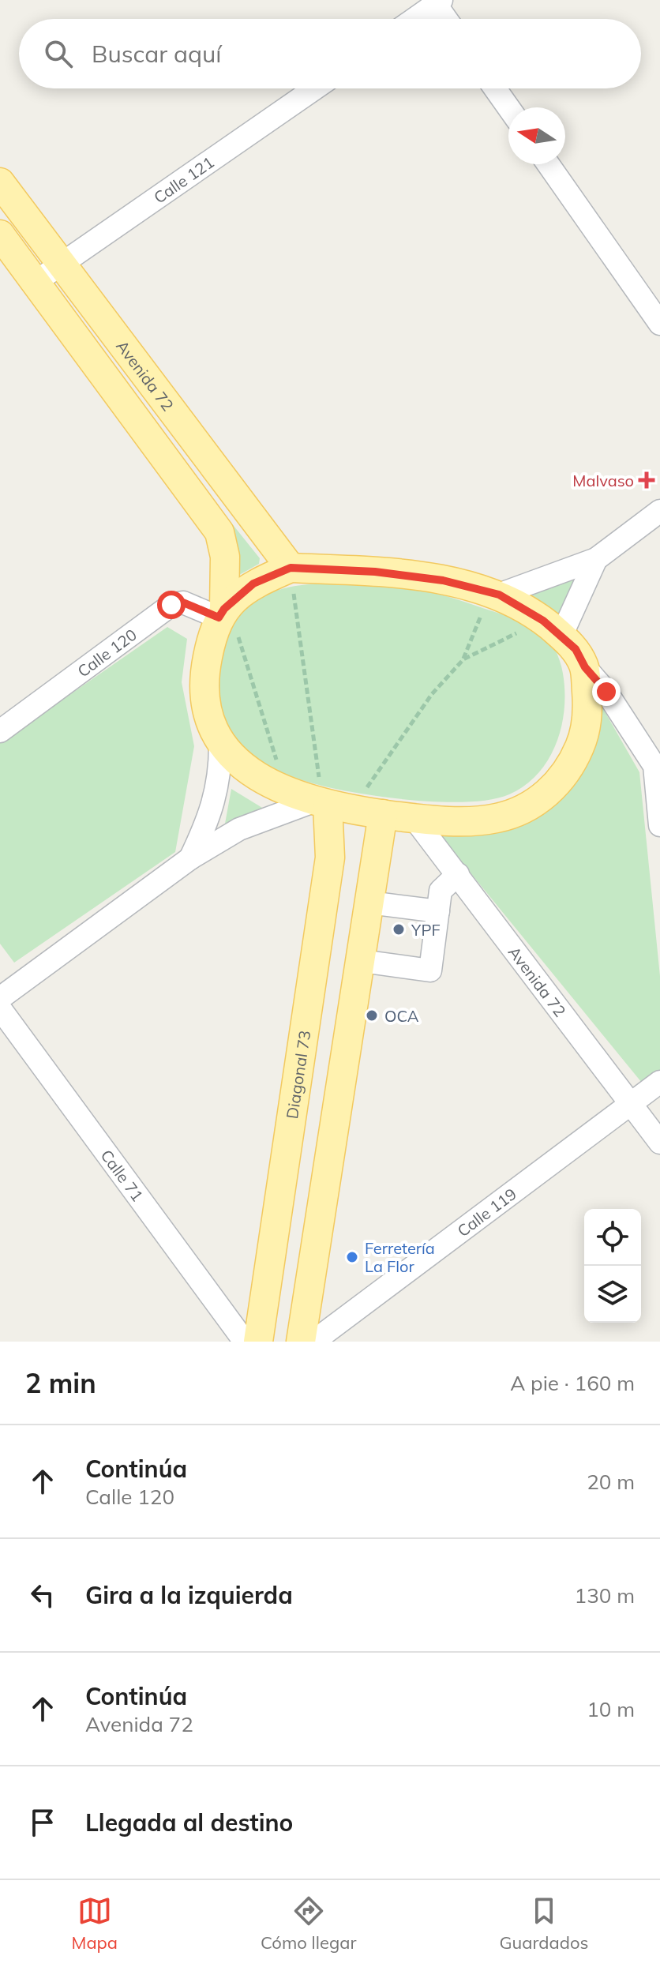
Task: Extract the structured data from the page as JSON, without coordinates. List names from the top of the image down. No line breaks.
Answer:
{"streets":{"main road":["Avenida 72","Diagonal 73"],"street":["Calle 121","Calle 120","Calle 71","Calle 119"]},"crossings":[["Calle 121","Avenida 72"],["Avenida 72","Calle 120"],["Avenida 72","Calle 119"]],"places":{"health":["Malvaso"],"other":["YPF","OCA","Ferretería La Flor"]},"north":"left","page":{"search":"Buscar aquí","heading":["2 min","A pie · 160 m"],"list":[["Continúa","Calle 120","20 m"],["Gira a la izquierda","130 m"],["Continúa","Avenida 72","10 m"],"Llegada al destino"],"nav":["Mapa","Cómo llegar","Guardados"]}}
